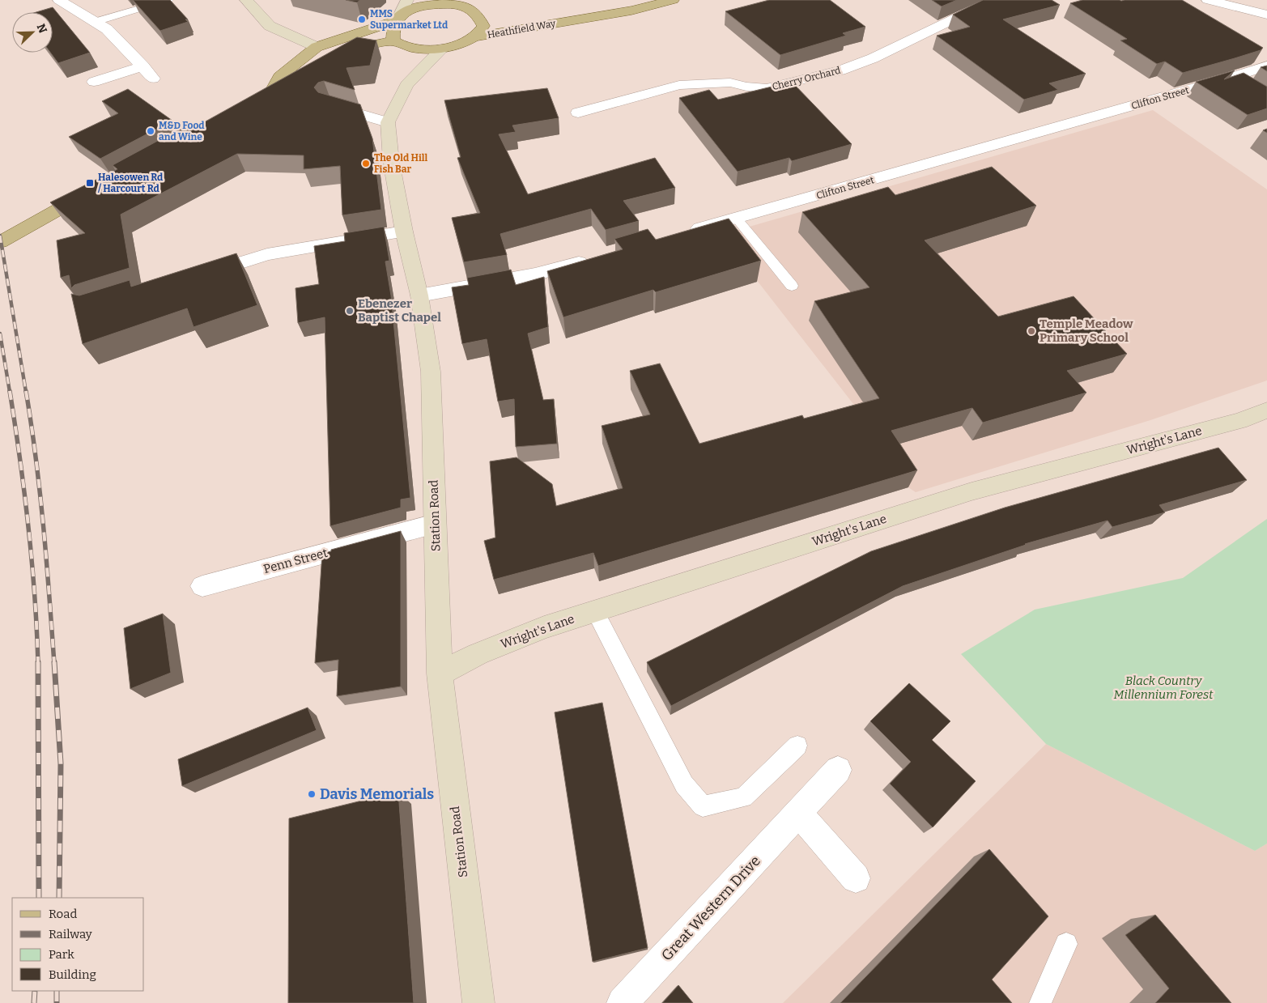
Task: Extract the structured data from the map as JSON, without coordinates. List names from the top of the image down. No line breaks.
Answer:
{"streets":{"main road":["Heathfield Way"],"street":["Cherry Orchard","Clifton Street","Wright's Lane","Station Road","Penn Street","Great Western Drive"]},"crossings":[["Wright's Lane","Station Road"],["Station Road","Penn Street"]],"parks":["Black Country Millennium Forest"],"places":{"other":["MMS Supermarket Ltd","M&D Food and Wine","The Old Hill Fish Bar","Ebenezer Baptist Chapel","Temple Meadow Primary School","Davis Memorials"],"transit":["Halesowen Rd / Harcourt Rd"]},"legend":["Road","Railway","Park","Building"],"north":"top right"}
